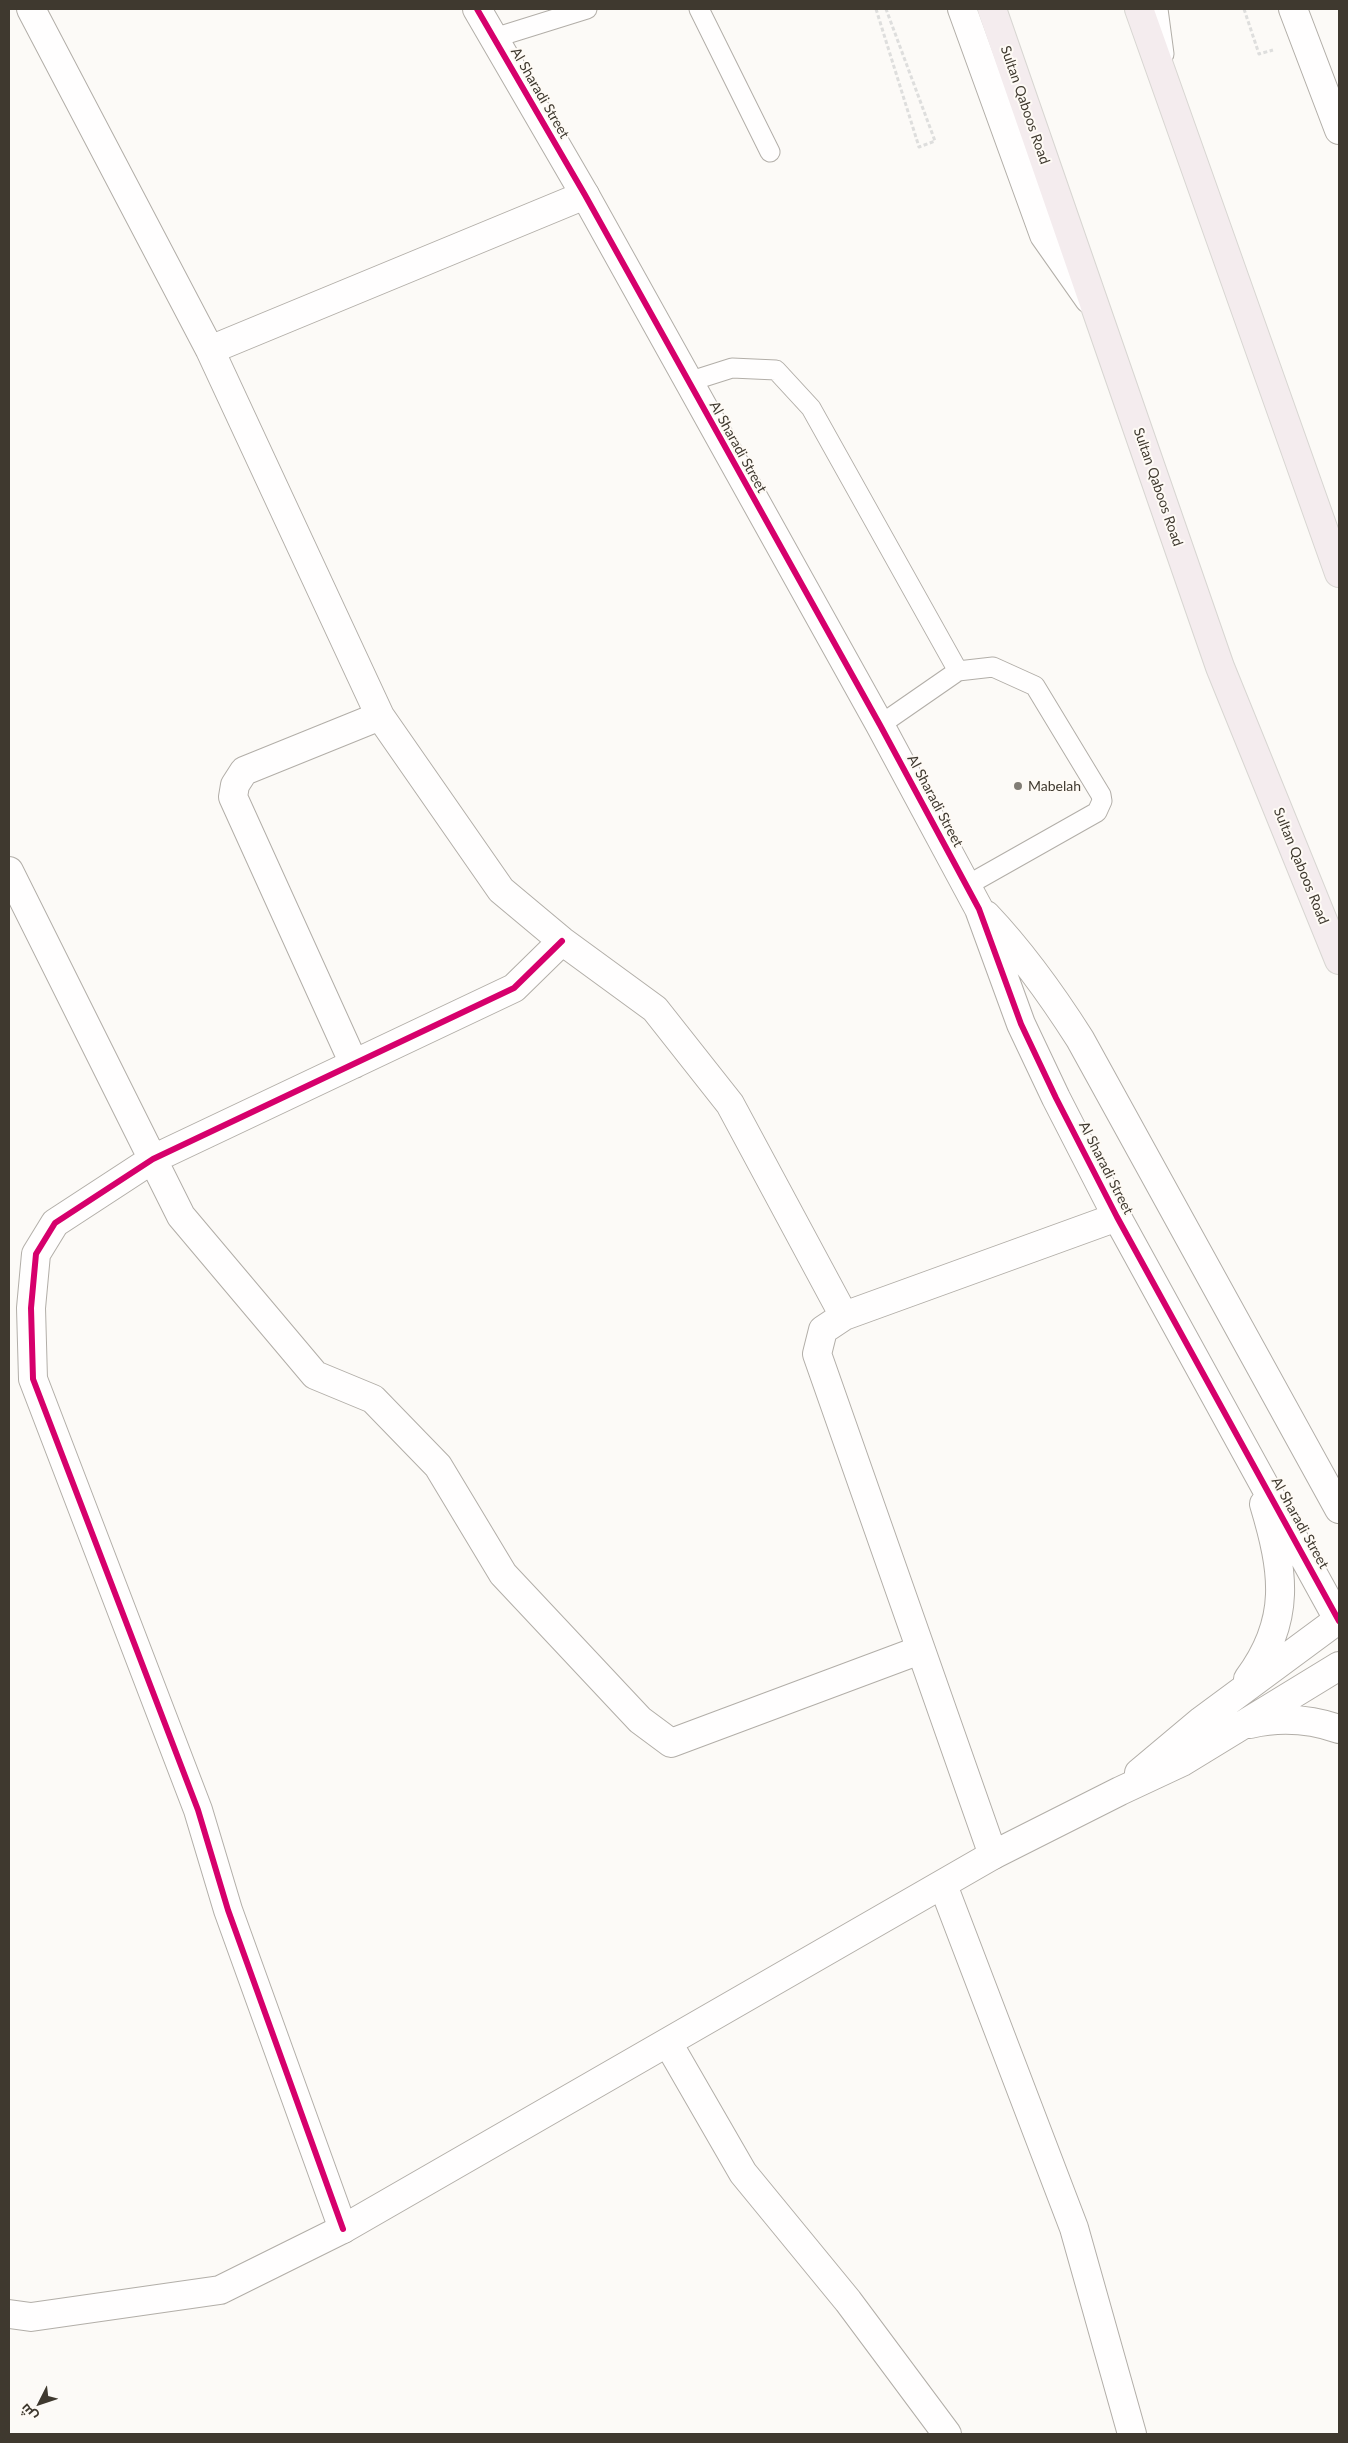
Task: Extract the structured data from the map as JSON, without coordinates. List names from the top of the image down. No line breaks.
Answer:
{"streets":{"highway":["Sultan Qaboos Road"],"street":["Al Sharadi Street"]},"places":["Mabelah"],"north":"bottom left"}
